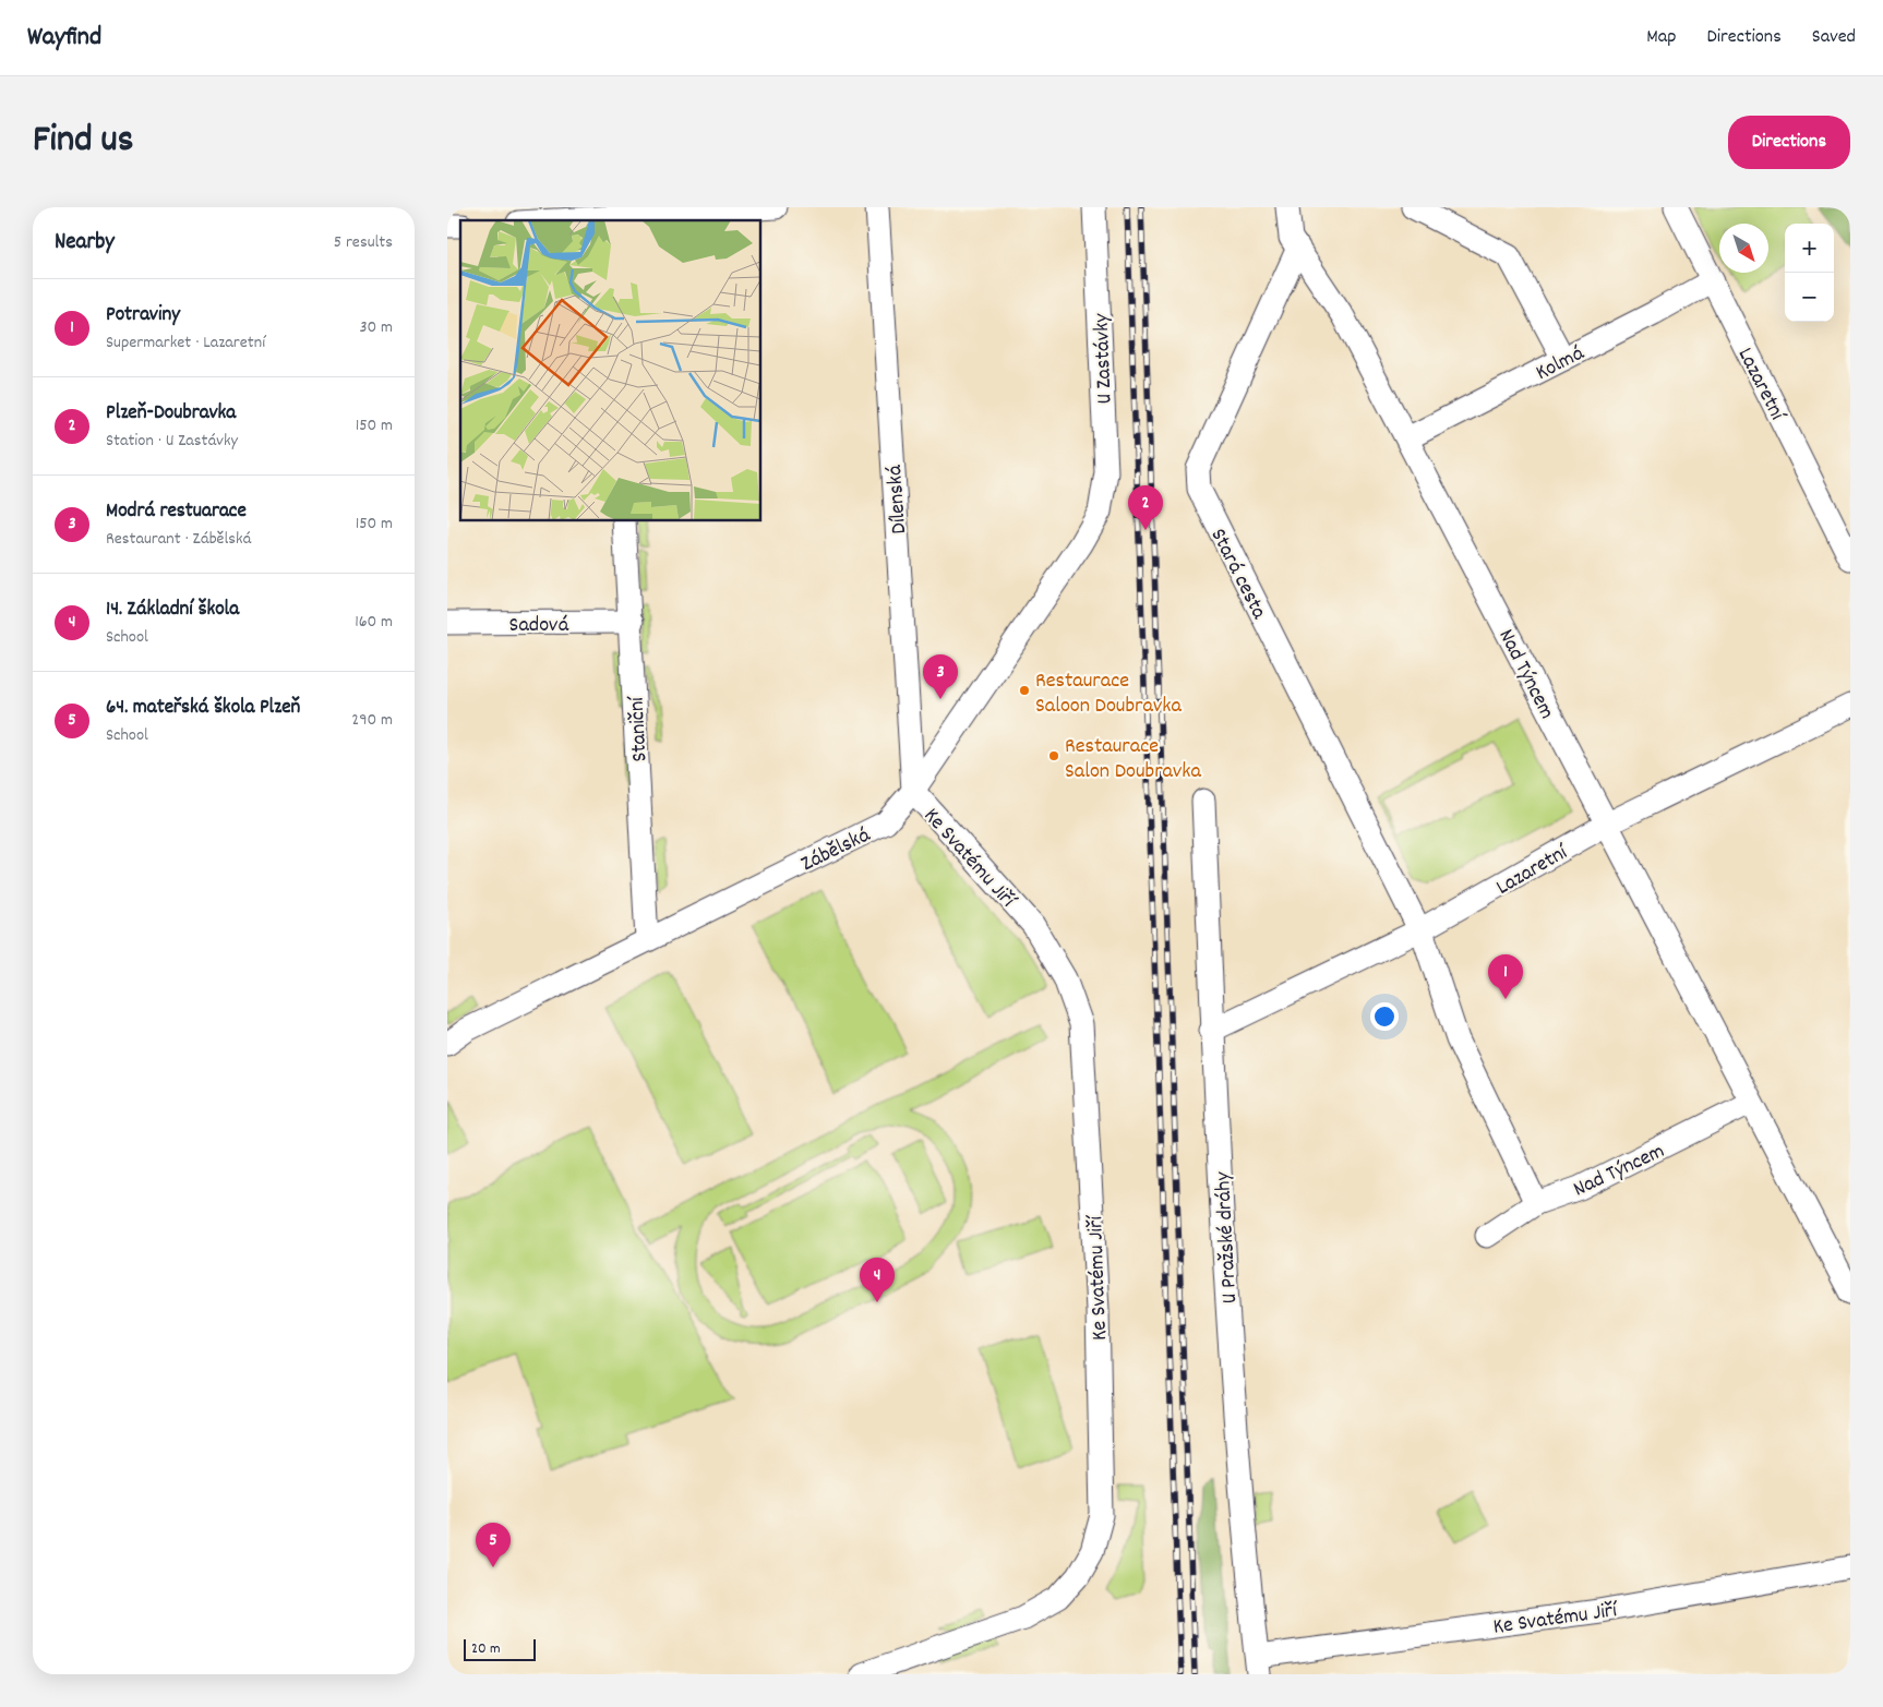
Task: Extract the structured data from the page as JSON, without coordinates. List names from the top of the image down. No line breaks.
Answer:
{"streets":{"street":["U Zastávky","Kolmá","Lazaretní","Dílenská","Stará cesta","Sadová","Nad Týncem","Staniční","Zábělská","Ke Svatému Jiří","U Pražské dráhy"]},"crossings":[["U Zastávky","Zábělská"],["Kolmá","Lazaretní"],["Kolmá","Nad Týncem"],["Lazaretní","Stará cesta"],["Lazaretní","Nad Týncem"],["Lazaretní","U Pražské dráhy"],["Dílenská","Zábělská"],["Dílenská","Ke Svatému Jiří"],["Stará cesta","Nad Týncem"],["Sadová","Staniční"],["Staniční","Zábělská"],["Zábělská","Ke Svatému Jiří"],["Ke Svatému Jiří","U Pražské dráhy"]],"places":["Restaurace Saloon Doubravka","Restaurace Salon Doubravka"],"scale_bar":"20 m","north":"bottom right","page":{"header":"Wayfind","nav":["Map","Directions","Saved"],"title":"Find us","buttons":"Directions","heading":["Nearby","5 results"],"map_buttons":["+","−"],"list":[{"mark":"1","name":"Potraviny","note":"Supermarket · Lazaretní","value":"30 m"},{"mark":"2","name":"Plzeň-Doubravka","note":"Station · U Zastávky","value":"150 m"},{"mark":"3","name":"Modrá restuarace","note":"Restaurant · Zábělská","value":"150 m"},{"mark":"4","name":"14. Základní škola","note":"School","value":"160 m"},{"mark":"5","name":"64. mateřská škola Plzeň","note":"School","value":"290 m"}],"pins":["2","3","1","4","5"],"scale":"20 m"}}
